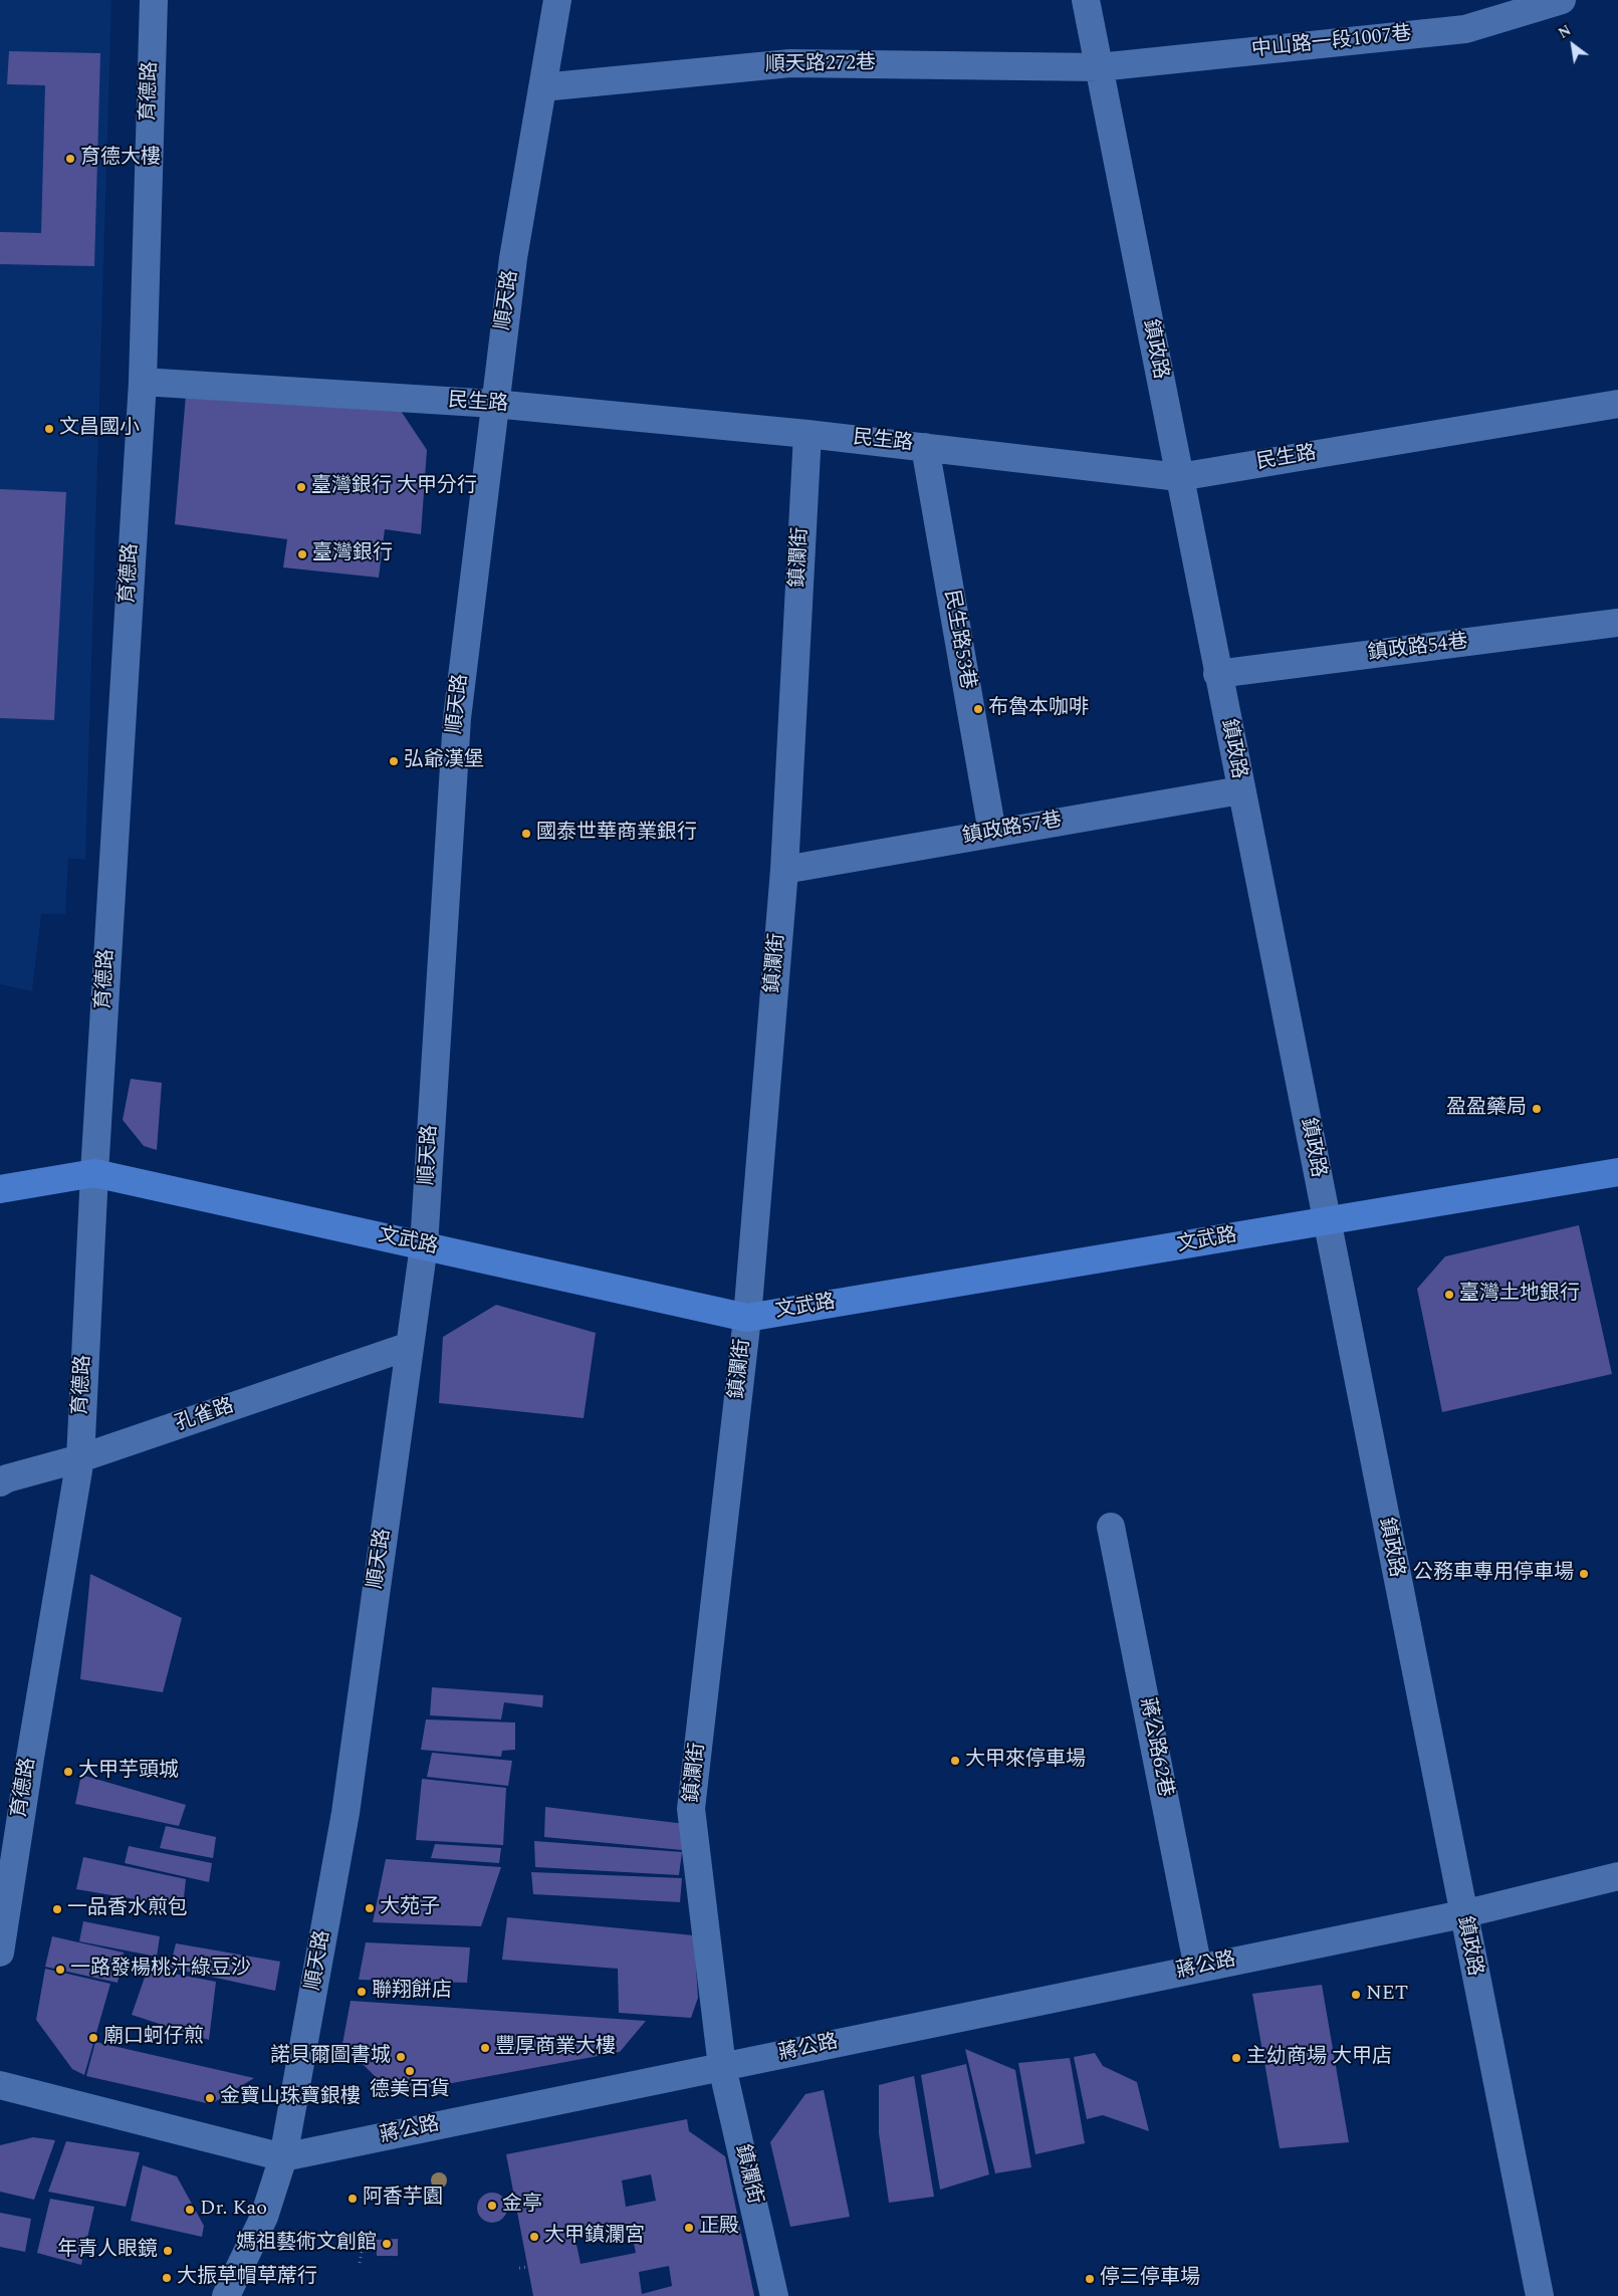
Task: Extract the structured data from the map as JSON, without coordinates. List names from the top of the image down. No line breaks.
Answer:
{"streets":{"main road":["文武路"],"street":["中山路一段1007巷","順天路272巷","育德路","順天路","鎮政路","民生路","鎮瀾街","民生路53巷","鎮政路54巷","鎮政路57巷","孔雀路","蔣公路62巷","蔣公路"]},"crossings":[["中山路一段1007巷","順天路272巷"],["中山路一段1007巷","鎮政路"],["順天路272巷","順天路"],["順天路272巷","鎮政路"],["育德路","民生路"],["育德路","文武路"],["育德路","孔雀路"],["順天路","民生路"],["順天路","文武路"],["順天路","孔雀路"],["順天路","蔣公路"],["鎮政路","民生路"],["鎮政路","鎮政路54巷"],["鎮政路","鎮政路57巷"],["鎮政路","文武路"],["鎮政路","蔣公路"],["民生路","鎮瀾街"],["民生路","民生路53巷"],["鎮瀾街","鎮政路57巷"],["鎮瀾街","文武路"],["鎮瀾街","蔣公路"],["民生路53巷","鎮政路57巷"],["蔣公路62巷","蔣公路"]],"places":["育德大樓","文昌國小","臺灣銀行 大甲分行","臺灣銀行","布魯本咖啡","弘爺漢堡","國泰世華商業銀行","盈盈藥局","臺灣土地銀行","公務車專用停車場","大甲來停車場","大甲芋頭城","大苑子","一品香水煎包","一路發楊桃汁綠豆沙","聯翔餅店","NET","廟口蚵仔煎","豐厚商業大樓","諾貝爾圖書城","主幼商場 大甲店","德美百貨","金寶山珠寶銀樓","阿香芋園","金亭","Dr. Kao","正殿","大甲鎮瀾宮","媽祖藝術文創館","年青人眼鏡","大振草帽草蓆行","停三停車場"],"north":"top left"}
